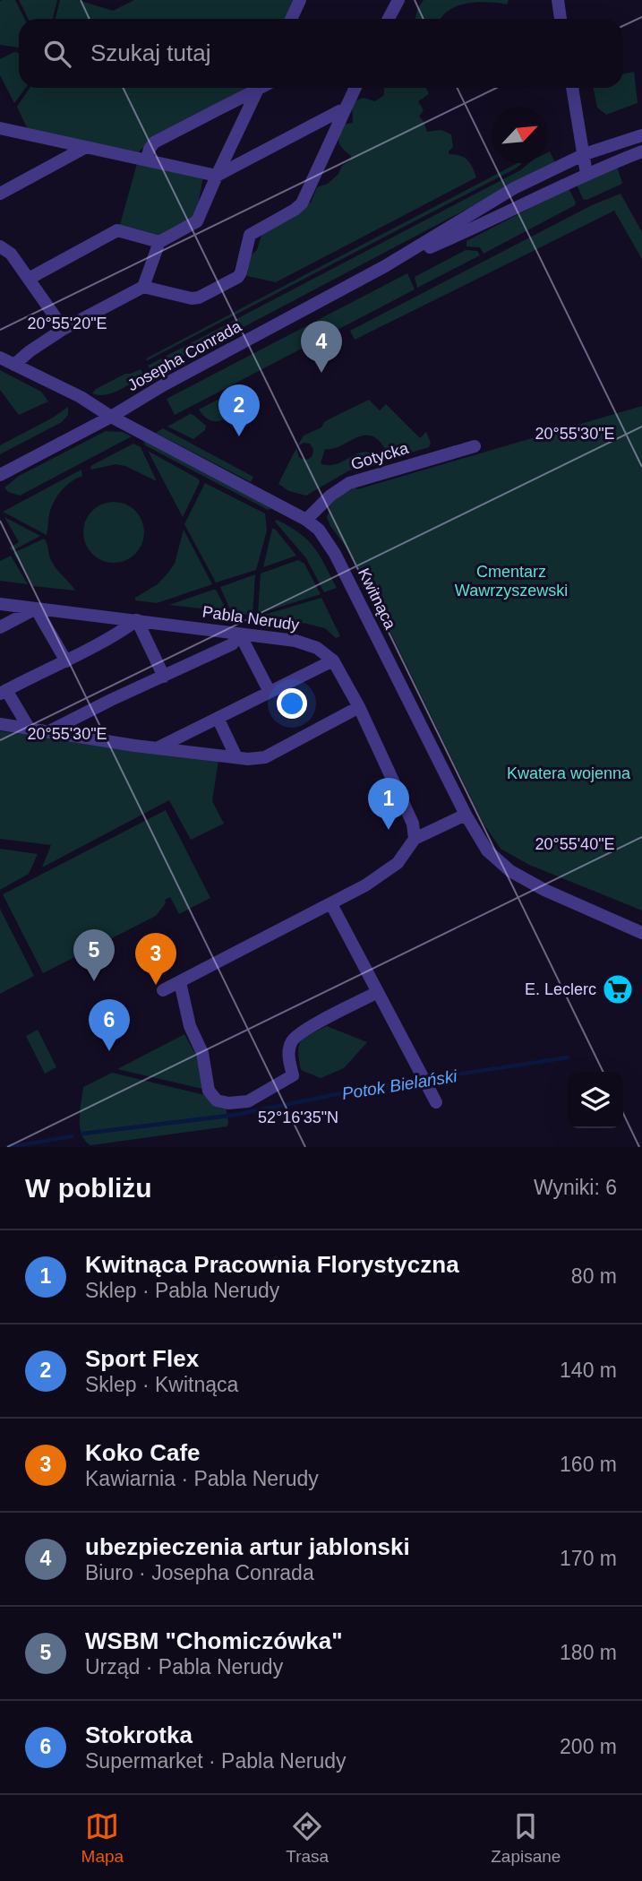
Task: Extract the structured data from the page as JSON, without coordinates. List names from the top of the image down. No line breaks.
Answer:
{"streets":{"street":["Josepha Conrada","Gotycka","Kwitnąca","Pabla Nerudy"]},"crossings":[["Josepha Conrada","Kwitnąca"],["Gotycka","Kwitnąca"]],"water":["Potok Bielański"],"parks":["Cmentarz Wawrzyszewski","Kwatera wojenna"],"places":{"supermarket":["E. Leclerc"]},"north":"top right","page":{"search":"Szukaj tutaj","pins":["4","2","1","5","3","6"],"heading":["W pobliżu","Wyniki: 6"],"list":[{"mark":"1","name":"Kwitnąca Pracownia Florystyczna","note":"Sklep · Pabla Nerudy","value":"80 m"},{"mark":"2","name":"Sport Flex","note":"Sklep · Kwitnąca","value":"140 m"},{"mark":"3","name":"Koko Cafe","note":"Kawiarnia · Pabla Nerudy","value":"160 m"},{"mark":"4","name":"ubezpieczenia artur jablonski","note":"Biuro · Josepha Conrada","value":"170 m"},{"mark":"5","name":"WSBM \"Chomiczówka\"","note":"Urząd · Pabla Nerudy","value":"180 m"},{"mark":"6","name":"Stokrotka","note":"Supermarket · Pabla Nerudy","value":"200 m"}],"nav":["Mapa","Trasa","Zapisane"]},"coordinates":["20°55'20\"E","20°55'30\"E","20°55'40\"E","52°16'35\"N"]}
